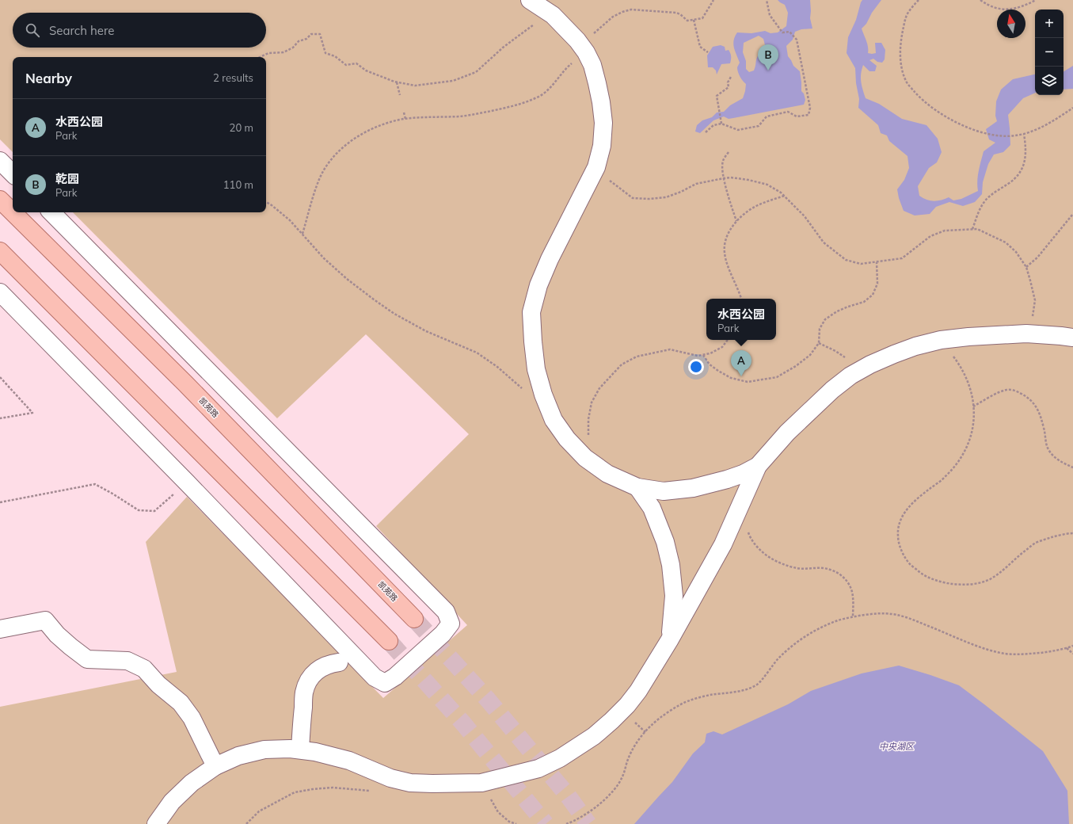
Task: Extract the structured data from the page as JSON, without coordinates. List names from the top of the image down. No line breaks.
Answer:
{"streets":{"main road":["凯苑路"]},"water":["中央湖区"],"north":"top","page":{"map_buttons":["+","−"],"search":"Search here","pins":["B","A"],"heading":["Nearby","2 results"],"list":[{"mark":"A","name":"水西公园","note":"Park","value":"20 m"},{"mark":"B","name":"乾园","note":"Park","value":"110 m"}],"popup":["水西公园","Park"]}}
